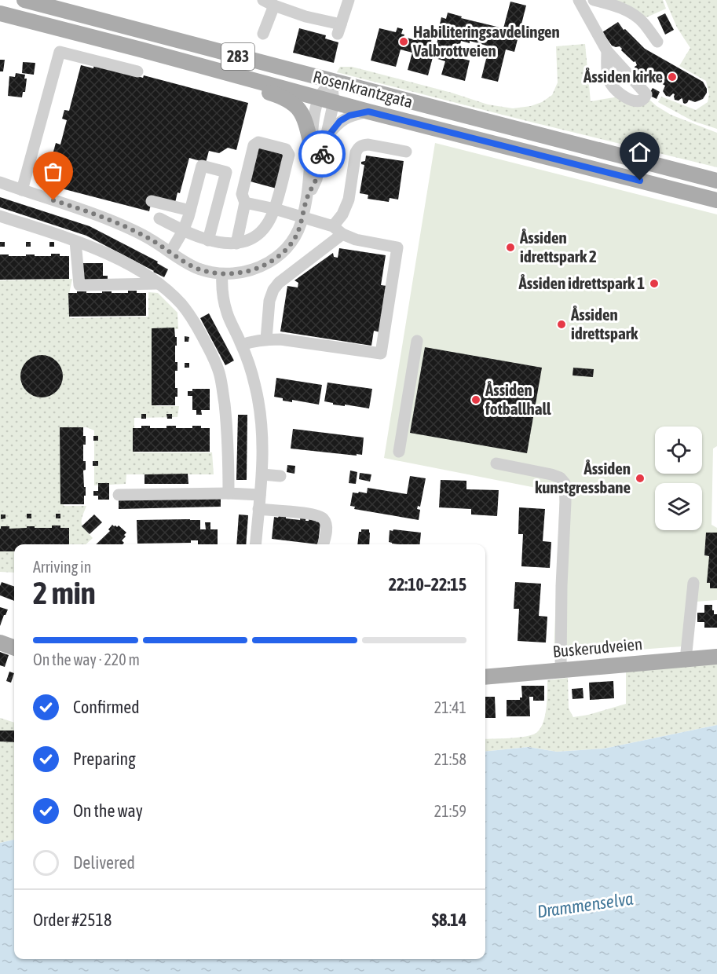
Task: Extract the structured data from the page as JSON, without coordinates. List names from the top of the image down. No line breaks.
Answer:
{"streets":{"main road":["283","Rosenkrantzgata","Buskerudveien"]},"crossings":[["283","Rosenkrantzgata"]],"water":["Drammenselva"],"places":["Habiliteringsavdelingen Valbrottveien","Åssiden kirke","Åssiden idrettspark 2","Åssiden idrettspark 1","Åssiden idrettspark","Åssiden fotballhall","Åssiden kunstgressbane"],"page":{"heading":["2 min","Arriving in","22:10–22:15"],"panel":["Order #2518","$8.14"],"bar":"On the way · 220 m","list":[["Confirmed","21:41"],["Preparing","21:58"],["On the way","21:59"],"Delivered"]}}
